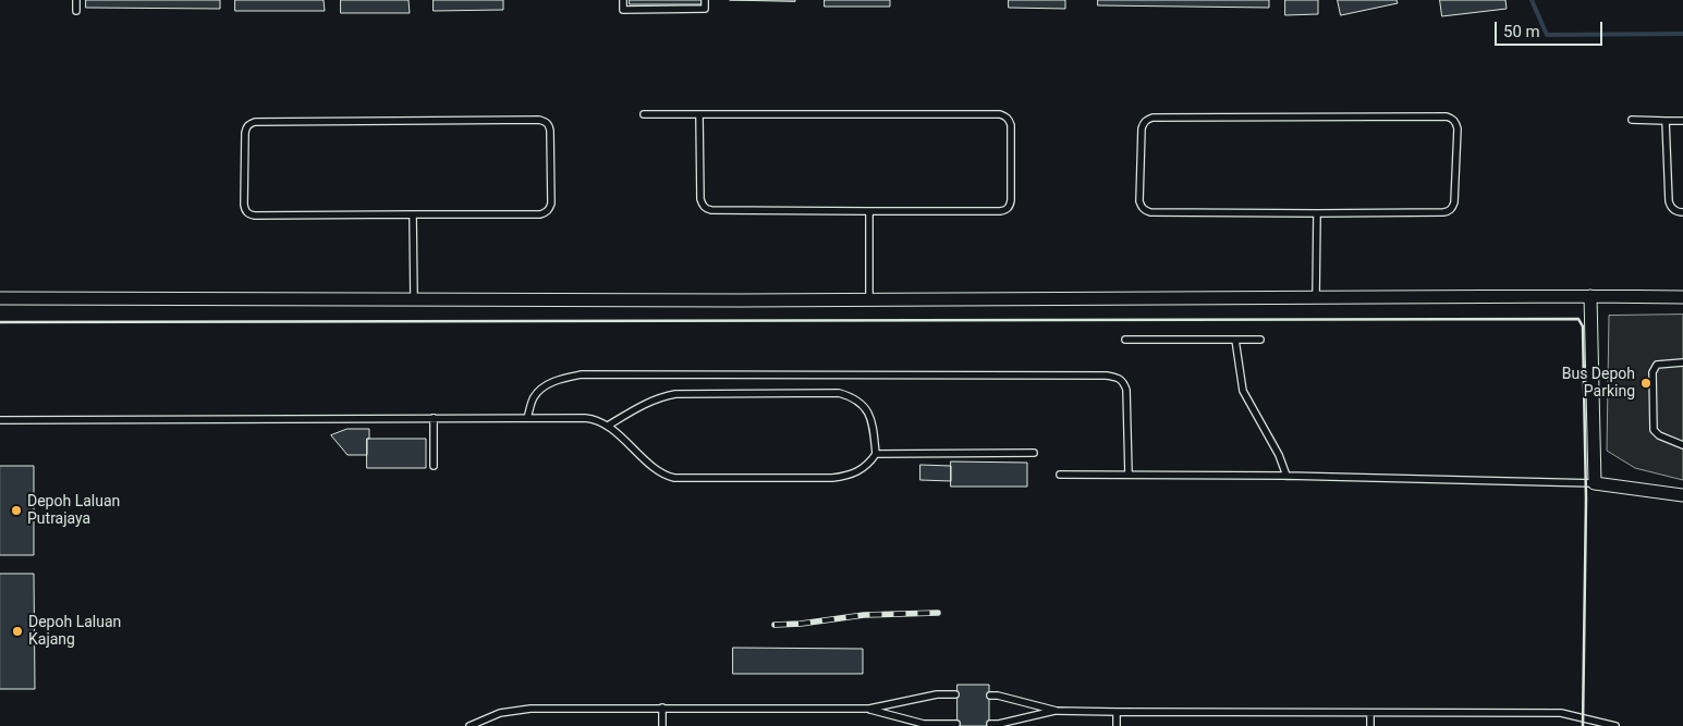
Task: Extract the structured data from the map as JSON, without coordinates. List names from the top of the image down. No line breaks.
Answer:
{"places":["Bus Depoh Parking","Depoh Laluan Putrajaya","Depoh Laluan Kajang"],"scale_bar":"50 m"}
